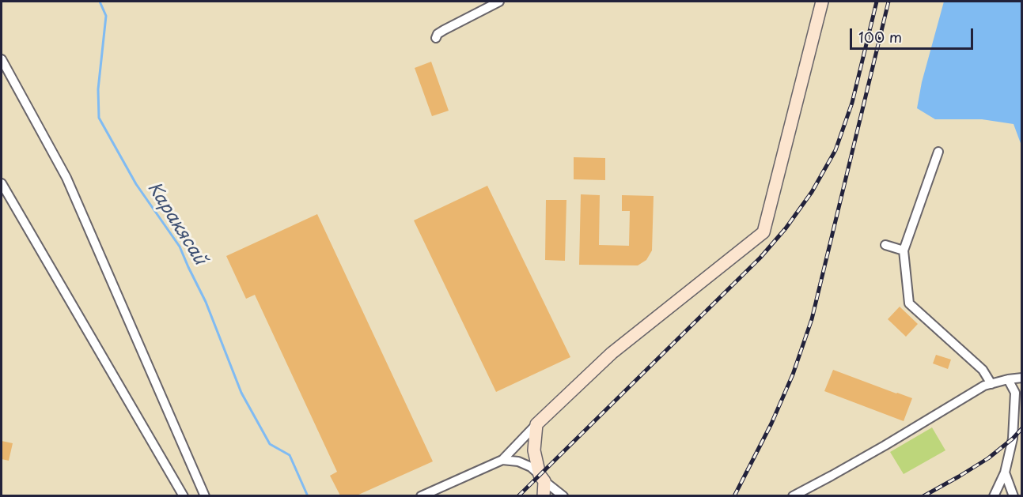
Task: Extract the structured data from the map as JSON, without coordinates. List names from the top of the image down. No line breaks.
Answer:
{"water":["Каракясай"],"scale_bar":"100 m"}
